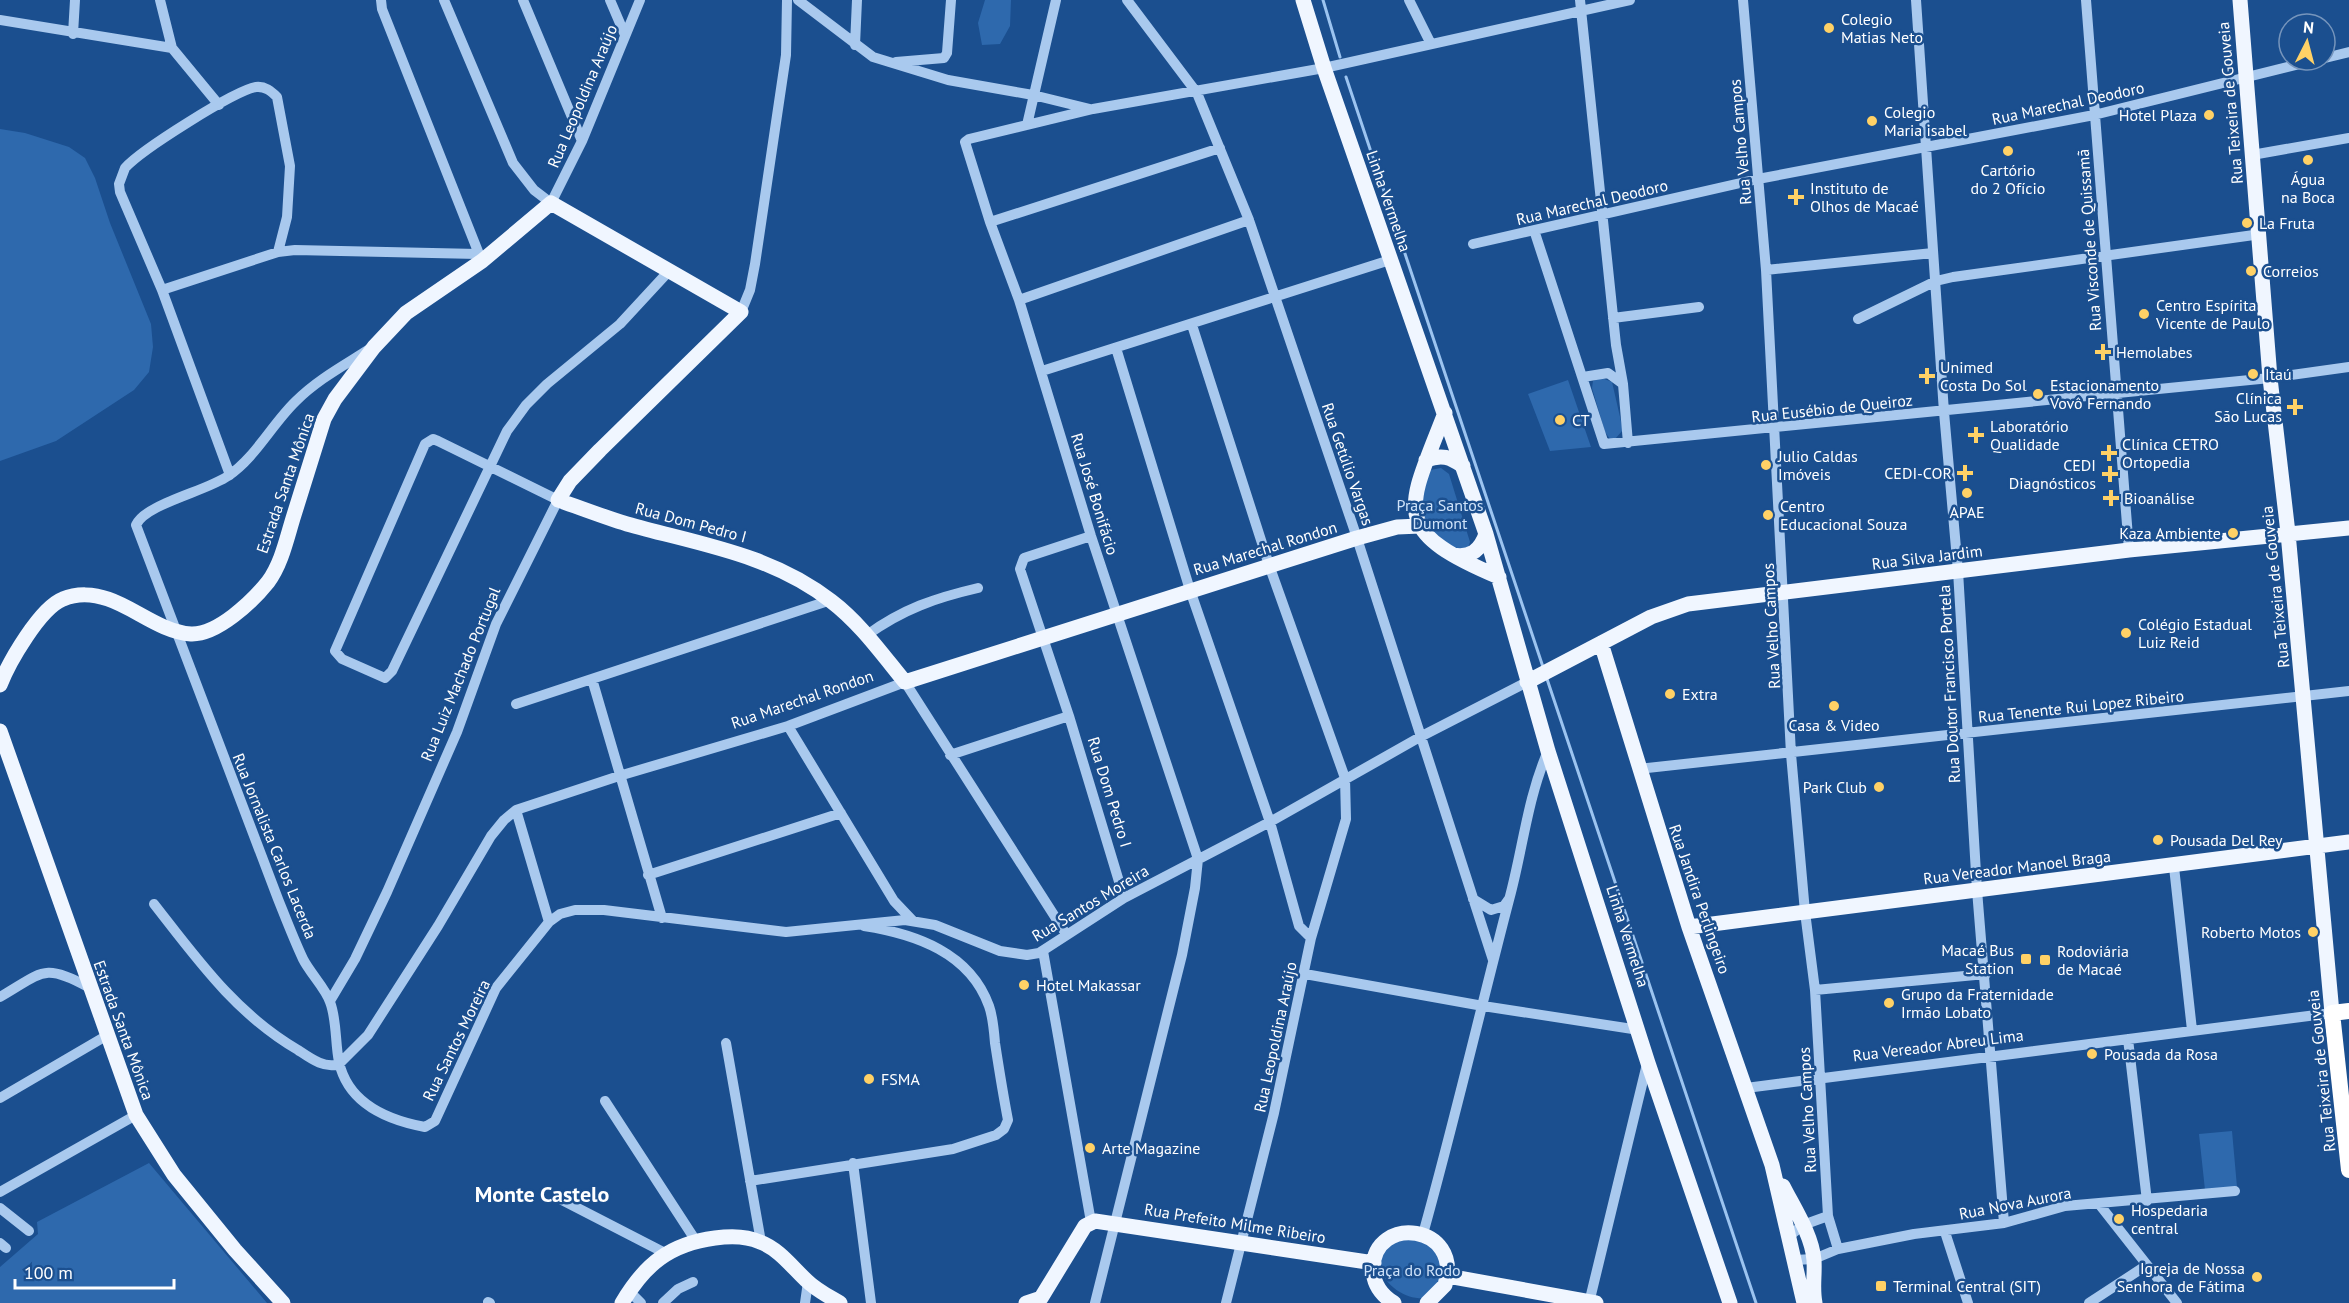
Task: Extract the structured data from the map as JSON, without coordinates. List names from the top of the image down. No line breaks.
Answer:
{"streets":{"highway":["Rua Teixeira de Gouveia"],"main road":["Linha Vermelha","Estrada Santa Mônica","Rua Dom Pedro I","Rua Marechal Rondon","Rua Silva Jardim","Rua Luiz Machado Portugal","Rua Vereador Manoel Braga","Rua Jandira Perlingeiro","Rua Prefeito Milme Ribeiro"],"street":["Rua Leopoldina Araújo","Rua Marechal Deodoro","Rua Velho Campos","Rua Visconde de Quissamã","Rua Eusébio de Queiroz","Rua Getúlio Vargas","Rua José Bonifácio","Rua Doutor Francisco Portela","Rua Tenente Rui Lopez Ribeiro","Rua Jornalista Carlos Lacerda","Rua Santos Moreira","Rua Vereador Abreu Lima","Rua Nova Aurora"]},"crossings":[["Rua Leopoldina Araújo","Estrada Santa Mônica"],["Rua Leopoldina Araújo","Rua Marechal Rondon"],["Rua Leopoldina Araújo","Rua Santos Moreira"],["Rua Leopoldina Araújo","Rua Prefeito Milme Ribeiro"],["Rua Marechal Deodoro","Rua Teixeira de Gouveia"],["Rua Marechal Deodoro","Rua Velho Campos"],["Rua Marechal Deodoro","Rua Visconde de Quissamã"],["Rua Marechal Deodoro","Rua Doutor Francisco Portela"],["Rua Teixeira de Gouveia","Rua Eusébio de Queiroz"],["Rua Teixeira de Gouveia","Rua Silva Jardim"],["Rua Teixeira de Gouveia","Rua Tenente Rui Lopez Ribeiro"],["Rua Teixeira de Gouveia","Rua Vereador Manoel Braga"],["Rua Teixeira de Gouveia","Rua Vereador Abreu Lima"],["Rua Velho Campos","Rua Eusébio de Queiroz"],["Rua Velho Campos","Rua Silva Jardim"],["Rua Velho Campos","Rua Tenente Rui Lopez Ribeiro"],["Rua Velho Campos","Rua Vereador Manoel Braga"],["Rua Velho Campos","Rua Vereador Abreu Lima"],["Rua Velho Campos","Rua Nova Aurora"],["Linha Vermelha","Rua Silva Jardim"],["Linha Vermelha","Rua Santos Moreira"],["Rua Visconde de Quissamã","Rua Eusébio de Queiroz"],["Rua Visconde de Quissamã","Rua Silva Jardim"],["Rua Eusébio de Queiroz","Rua Doutor Francisco Portela"],["Rua Getúlio Vargas","Rua Marechal Rondon"],["Rua Getúlio Vargas","Rua Santos Moreira"],["Estrada Santa Mônica","Rua Jornalista Carlos Lacerda"],["Rua José Bonifácio","Rua Dom Pedro I"],["Rua José Bonifácio","Rua Marechal Rondon"],["Rua José Bonifácio","Rua Santos Moreira"],["Rua Dom Pedro I","Rua Marechal Rondon"],["Rua Dom Pedro I","Rua Luiz Machado Portugal"],["Rua Dom Pedro I","Rua Santos Moreira"],["Rua Marechal Rondon","Rua Jornalista Carlos Lacerda"],["Rua Silva Jardim","Rua Doutor Francisco Portela"],["Rua Silva Jardim","Rua Jandira Perlingeiro"],["Rua Silva Jardim","Rua Santos Moreira"],["Rua Luiz Machado Portugal","Rua Jornalista Carlos Lacerda"],["Rua Doutor Francisco Portela","Rua Tenente Rui Lopez Ribeiro"],["Rua Doutor Francisco Portela","Rua Vereador Manoel Braga"],["Rua Doutor Francisco Portela","Rua Vereador Abreu Lima"],["Rua Doutor Francisco Portela","Rua Nova Aurora"],["Rua Tenente Rui Lopez Ribeiro","Rua Jandira Perlingeiro"],["Rua Jornalista Carlos Lacerda","Rua Santos Moreira"],["Rua Vereador Manoel Braga","Rua Jandira Perlingeiro"],["Rua Jandira Perlingeiro","Rua Vereador Abreu Lima"],["Rua Jandira Perlingeiro","Rua Nova Aurora"]],"districts":["Monte Castelo"],"parks":["Praça Santos Dumont","Praça do Rodo"],"places":{"other":["Colegio Matias Neto","Hotel Plaza","Colegio Maria isabel","Cartório do 2 Ofício","Água na Boca","La Fruta","Correios","Centro Espírita Vicente de Paulo","Itaú","Estacionamento Vovô Fernando","CT","Julio Caldas Imóveis","APAE","Centro Educacional Souza","Kaza Ambiente","Colégio Estadual Luiz Reid","Extra","Casa & Video","Park Club","Pousada Del Rey","Roberto Motos","Hotel Makassar","Grupo da Fraternidade Irmão Lobato","Pousada da Rosa","FSMA","Arte Magazine","Hospedaria central","Igreja de Nossa Senhora de Fátima"],"health":["Instituto de Olhos de Macaé","Hemolabes","Unimed Costa Do Sol","Clínica São Lucas","Laboratório Qualidade","Clínica CETRO Ortopedia","CEDI-COR","CEDI Diagnósticos","Bioanálise"],"transit":["Macaé Bus Station","Rodoviária de Macaé","Terminal Central (SIT)"]},"scale_bar":"100 m","north":"top"}
